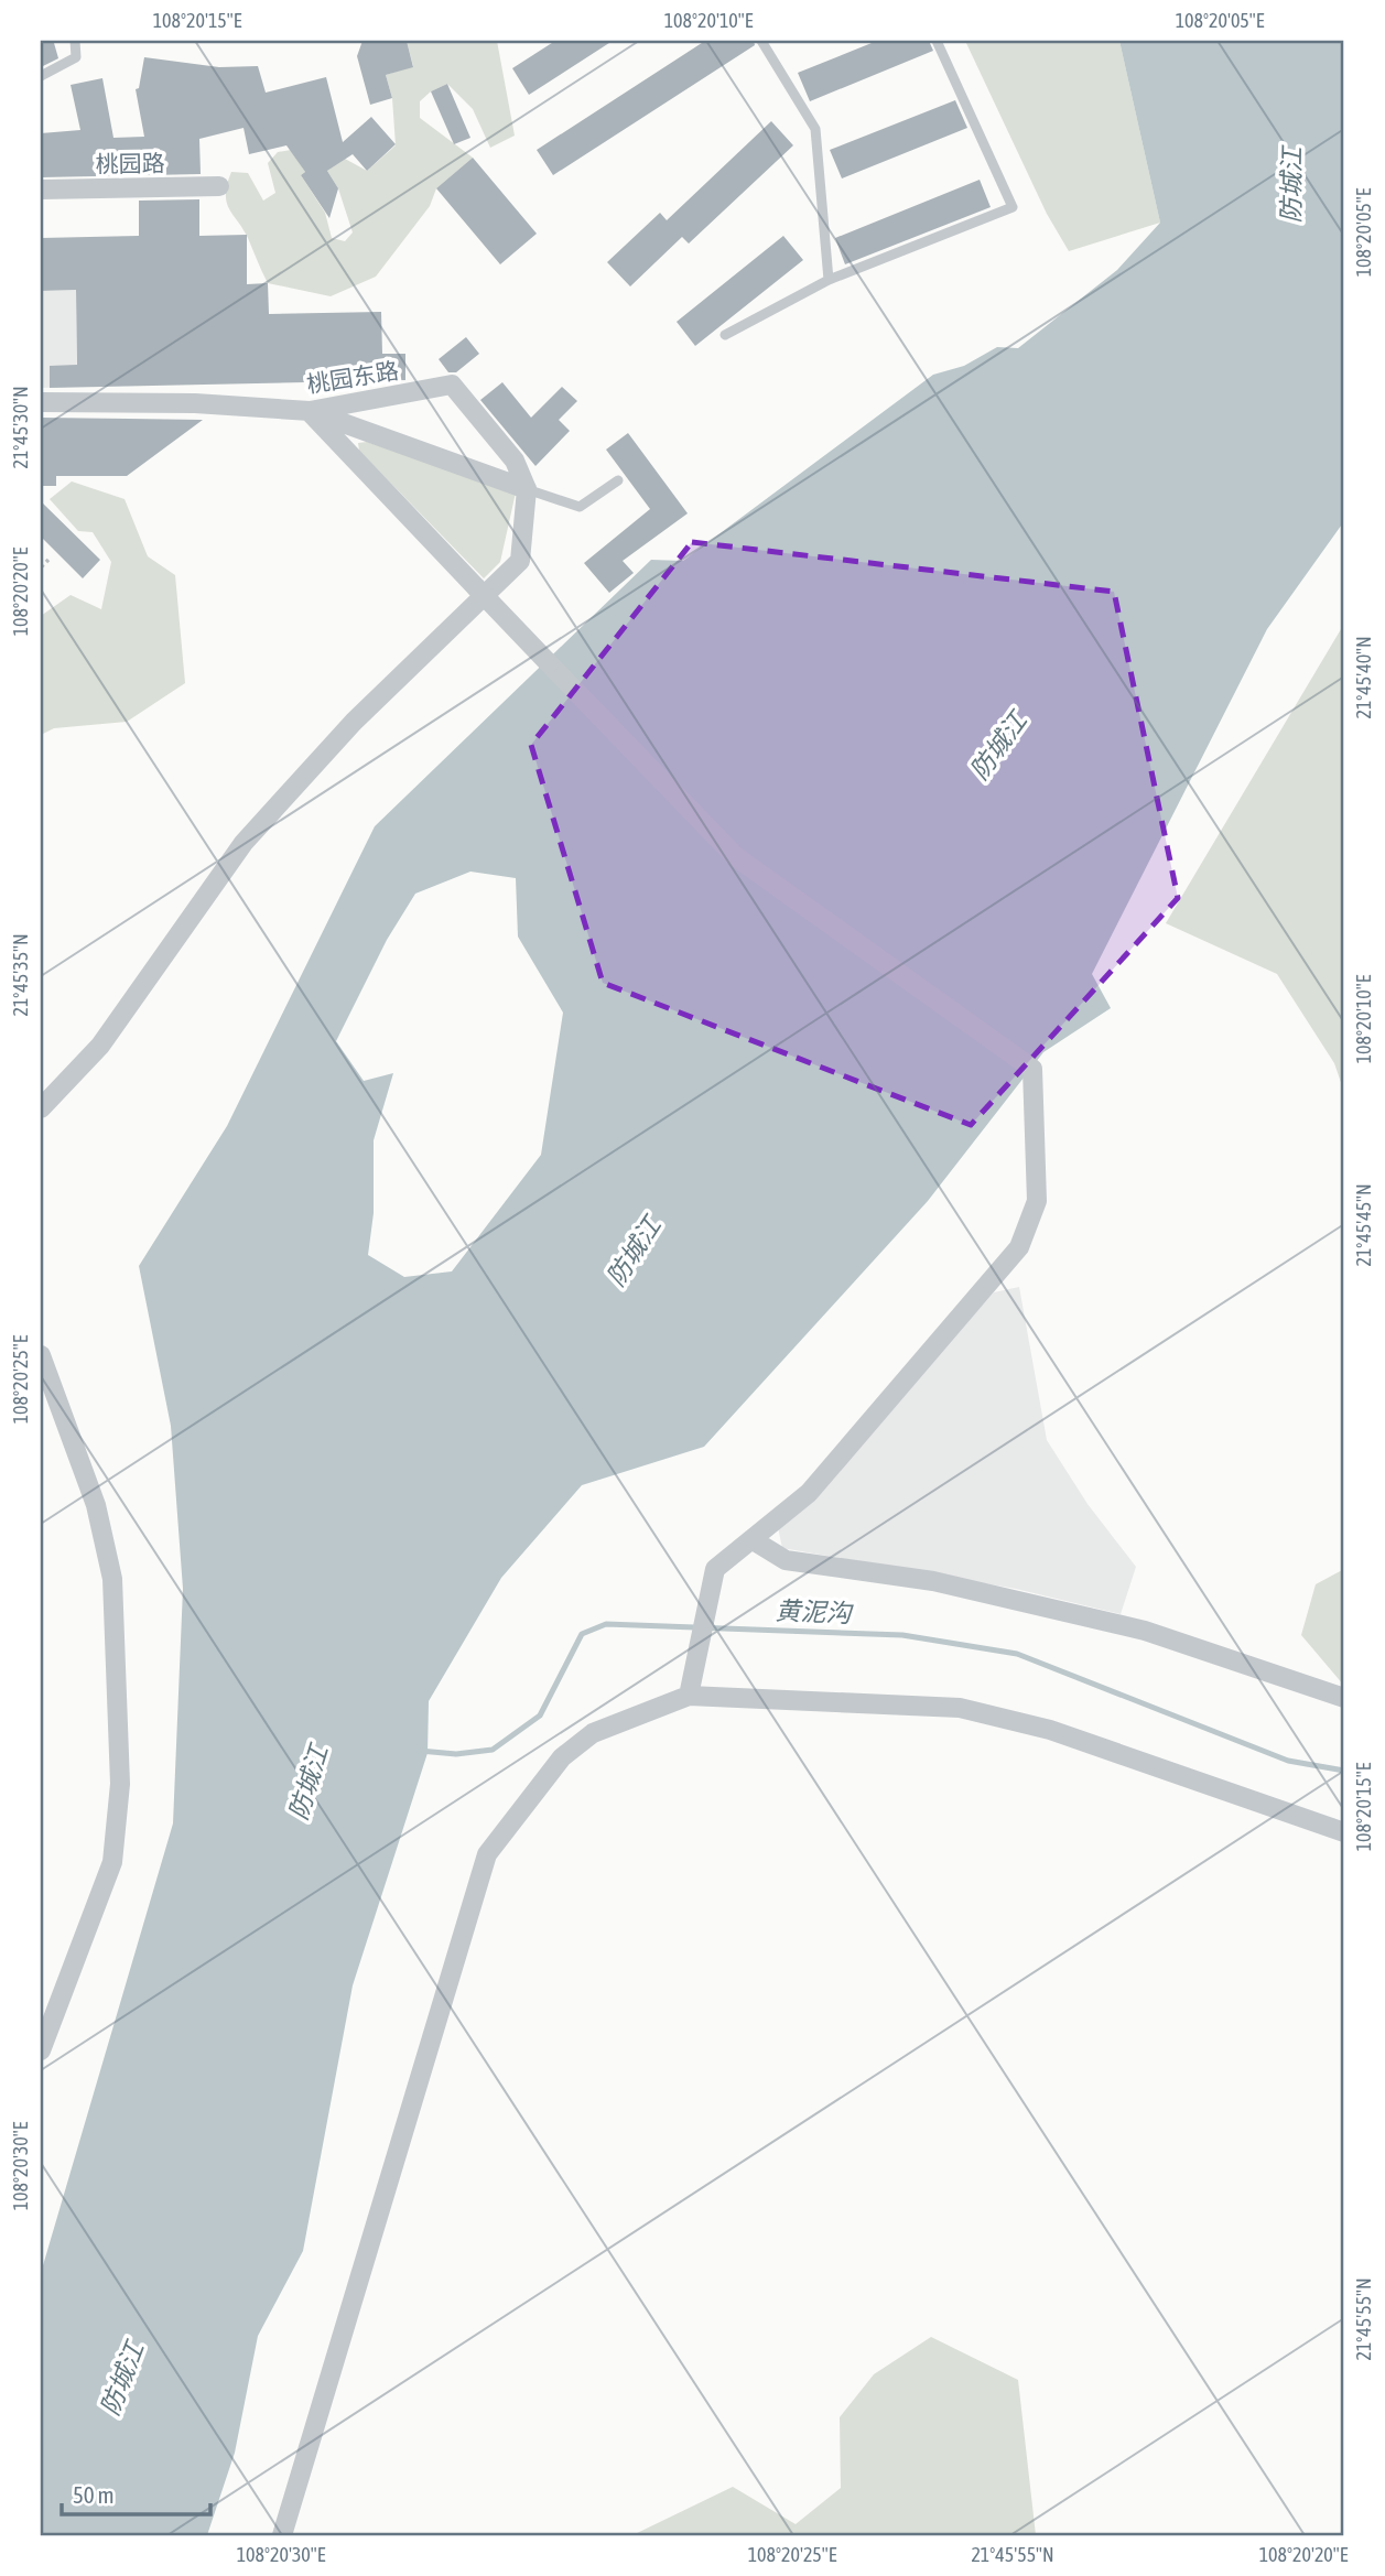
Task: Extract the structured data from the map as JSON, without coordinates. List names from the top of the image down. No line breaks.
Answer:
{"streets":{"street":["桃园路","桃园东路"]},"water":["防城江","黄泥沟"],"scale_bar":"50 m","coordinates":["108°20'15\"E","108°20'10\"E","108°20'05\"E","21°45'30\"N","108°20'20\"E","21°45'40\"N","21°45'35\"N","21°45'45\"N","108°20'25\"E","108°20'30\"E","21°45'55\"N"]}
